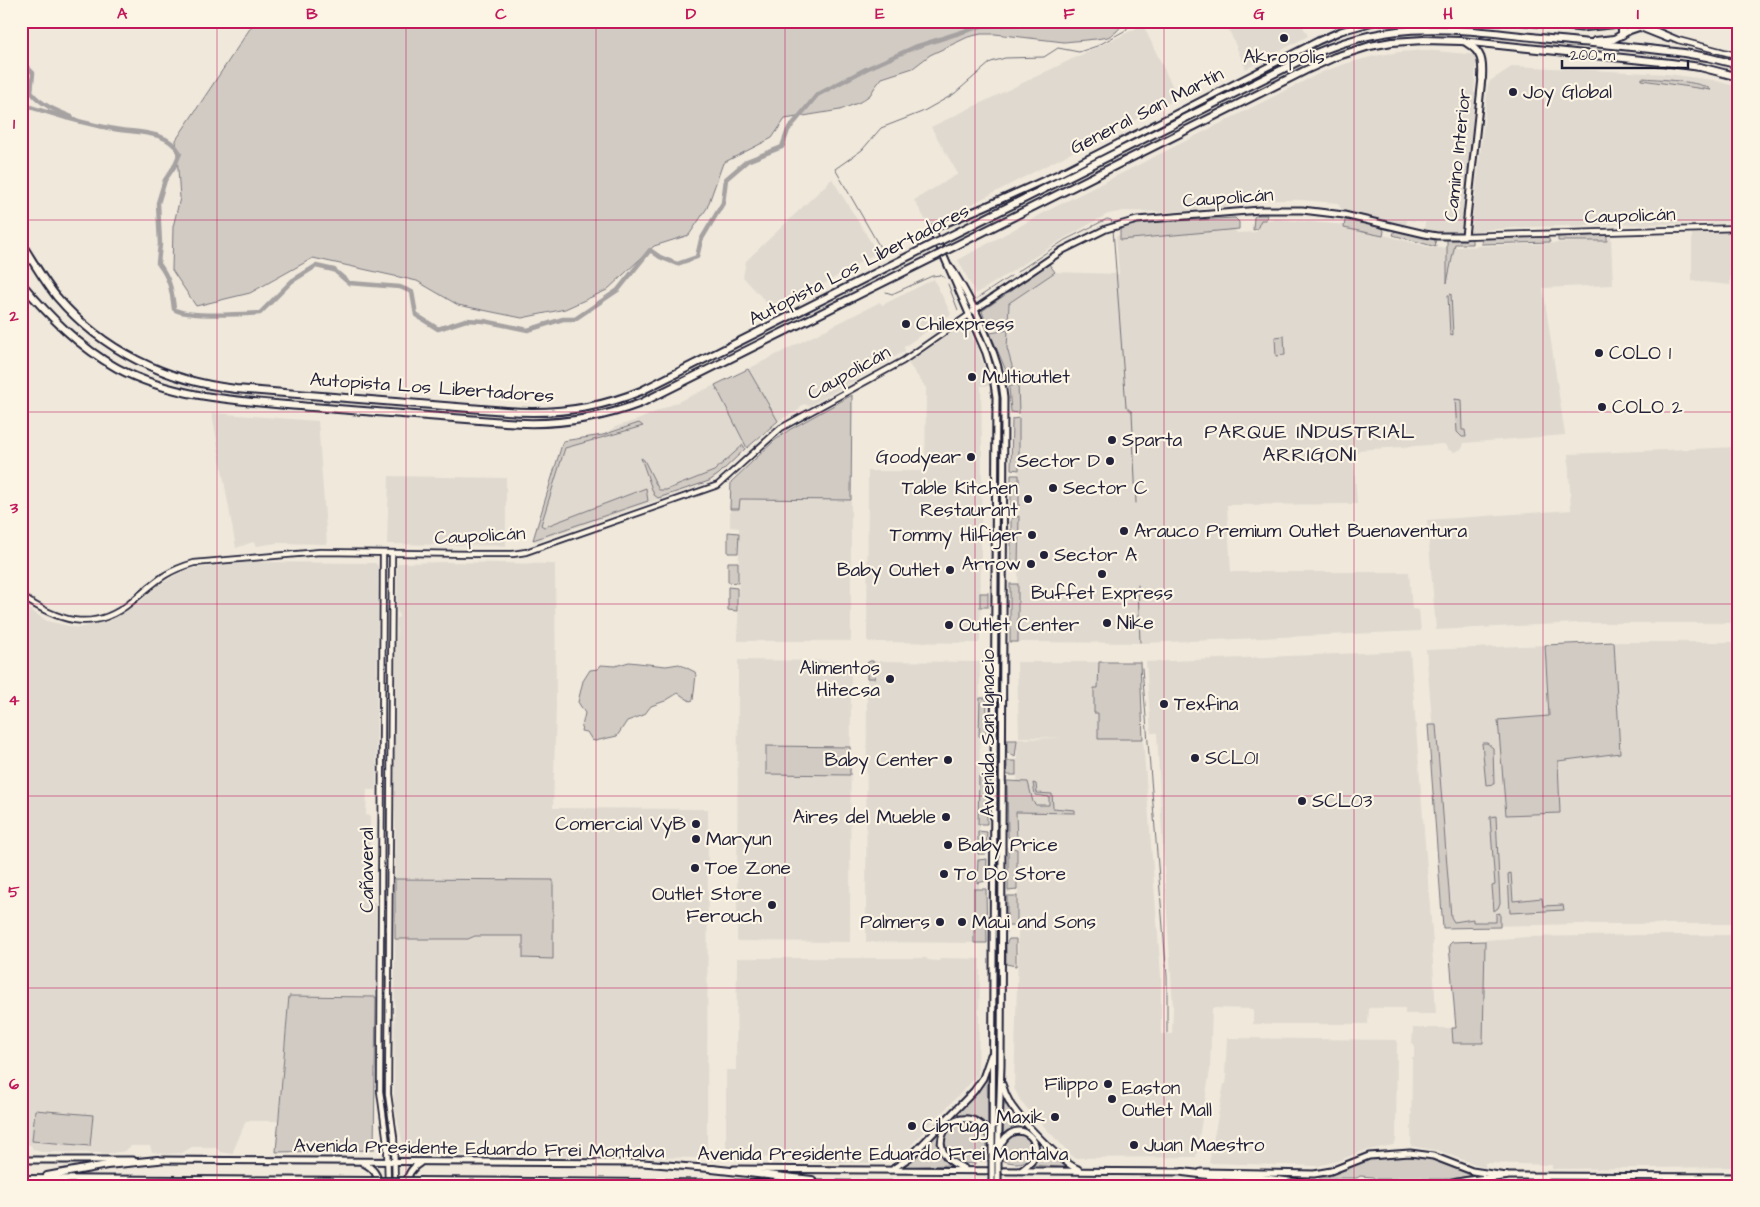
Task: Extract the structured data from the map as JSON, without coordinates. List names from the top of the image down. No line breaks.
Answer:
{"streets":{"highway":["Autopista Los Libertadores"],"main road":["General San Martín","Camino Interior","Caupolicán","Avenida San Ignacio","Avenida Presidente Eduardo Frei Montalva"],"street":["Cañaveral"]},"crossings":[["General San Martín","Avenida San Ignacio"],["Camino Interior","Caupolicán"],["Caupolicán","Avenida San Ignacio"],["Caupolicán","Cañaveral"],["Cañaveral","Avenida Presidente Eduardo Frei Montalva"]],"districts":["PARQUE INDUSTRIAL ARRIGONI"],"places":["Akropolis","Joy Global","Chilexpress","COLO 1","Multioutlet","COLO 2","Sparta","Goodyear","Sector D","Sector C","Table Kitchen Restaurant","Arauco Premium Outlet Buenaventura","Tommy Hilfiger","Sector A","Arrow","Baby Outlet","Buffet Express","Nike","Outlet Center","Alimentos Hitecsa","Texfina","SCL01","Baby Center","SCL03","Aires del Mueble","Comercial VyB","Maryun","Baby Price","Toe Zone","To Do Store","Outlet Store Ferouch","Palmers","Maui and Sons","Filippo","Easton Outlet Mall","Maxik","Cibrugg","Juan Maestro"],"scale_bar":"200 m","grid":{"columns":["A","B","C","D","E","F","G","H","I"],"rows":["1","2","3","4","5","6"]}}
